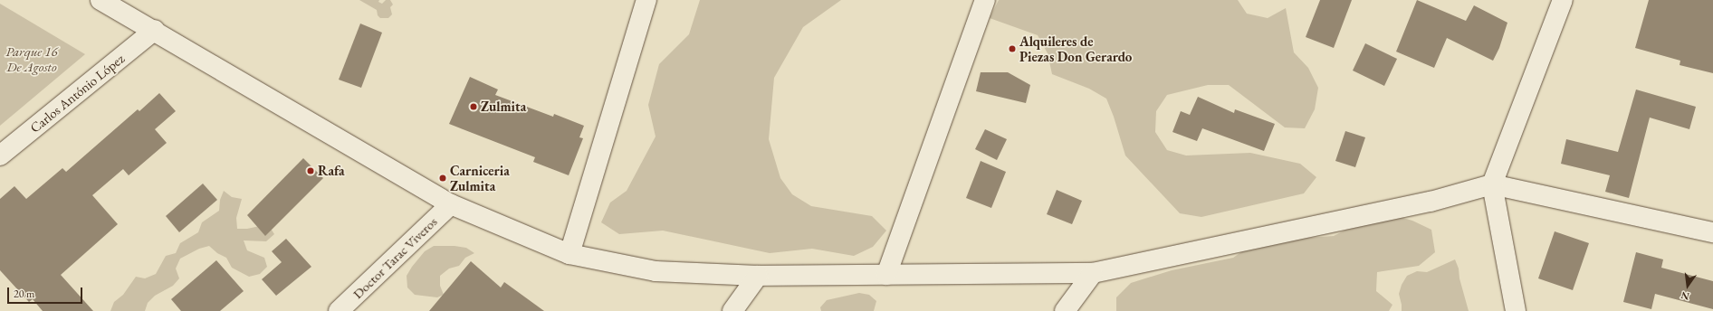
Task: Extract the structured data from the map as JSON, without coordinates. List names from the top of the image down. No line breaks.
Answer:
{"streets":{"street":["Carlos António López","Doctor Tarac Viveros"]},"parks":["Parque 16 De Agosto"],"places":["Alquileres de Piezas Don Gerardo","Zulmita","Rafa","Carniceria Zulmita"],"scale_bar":"20 m","north":"bottom"}
